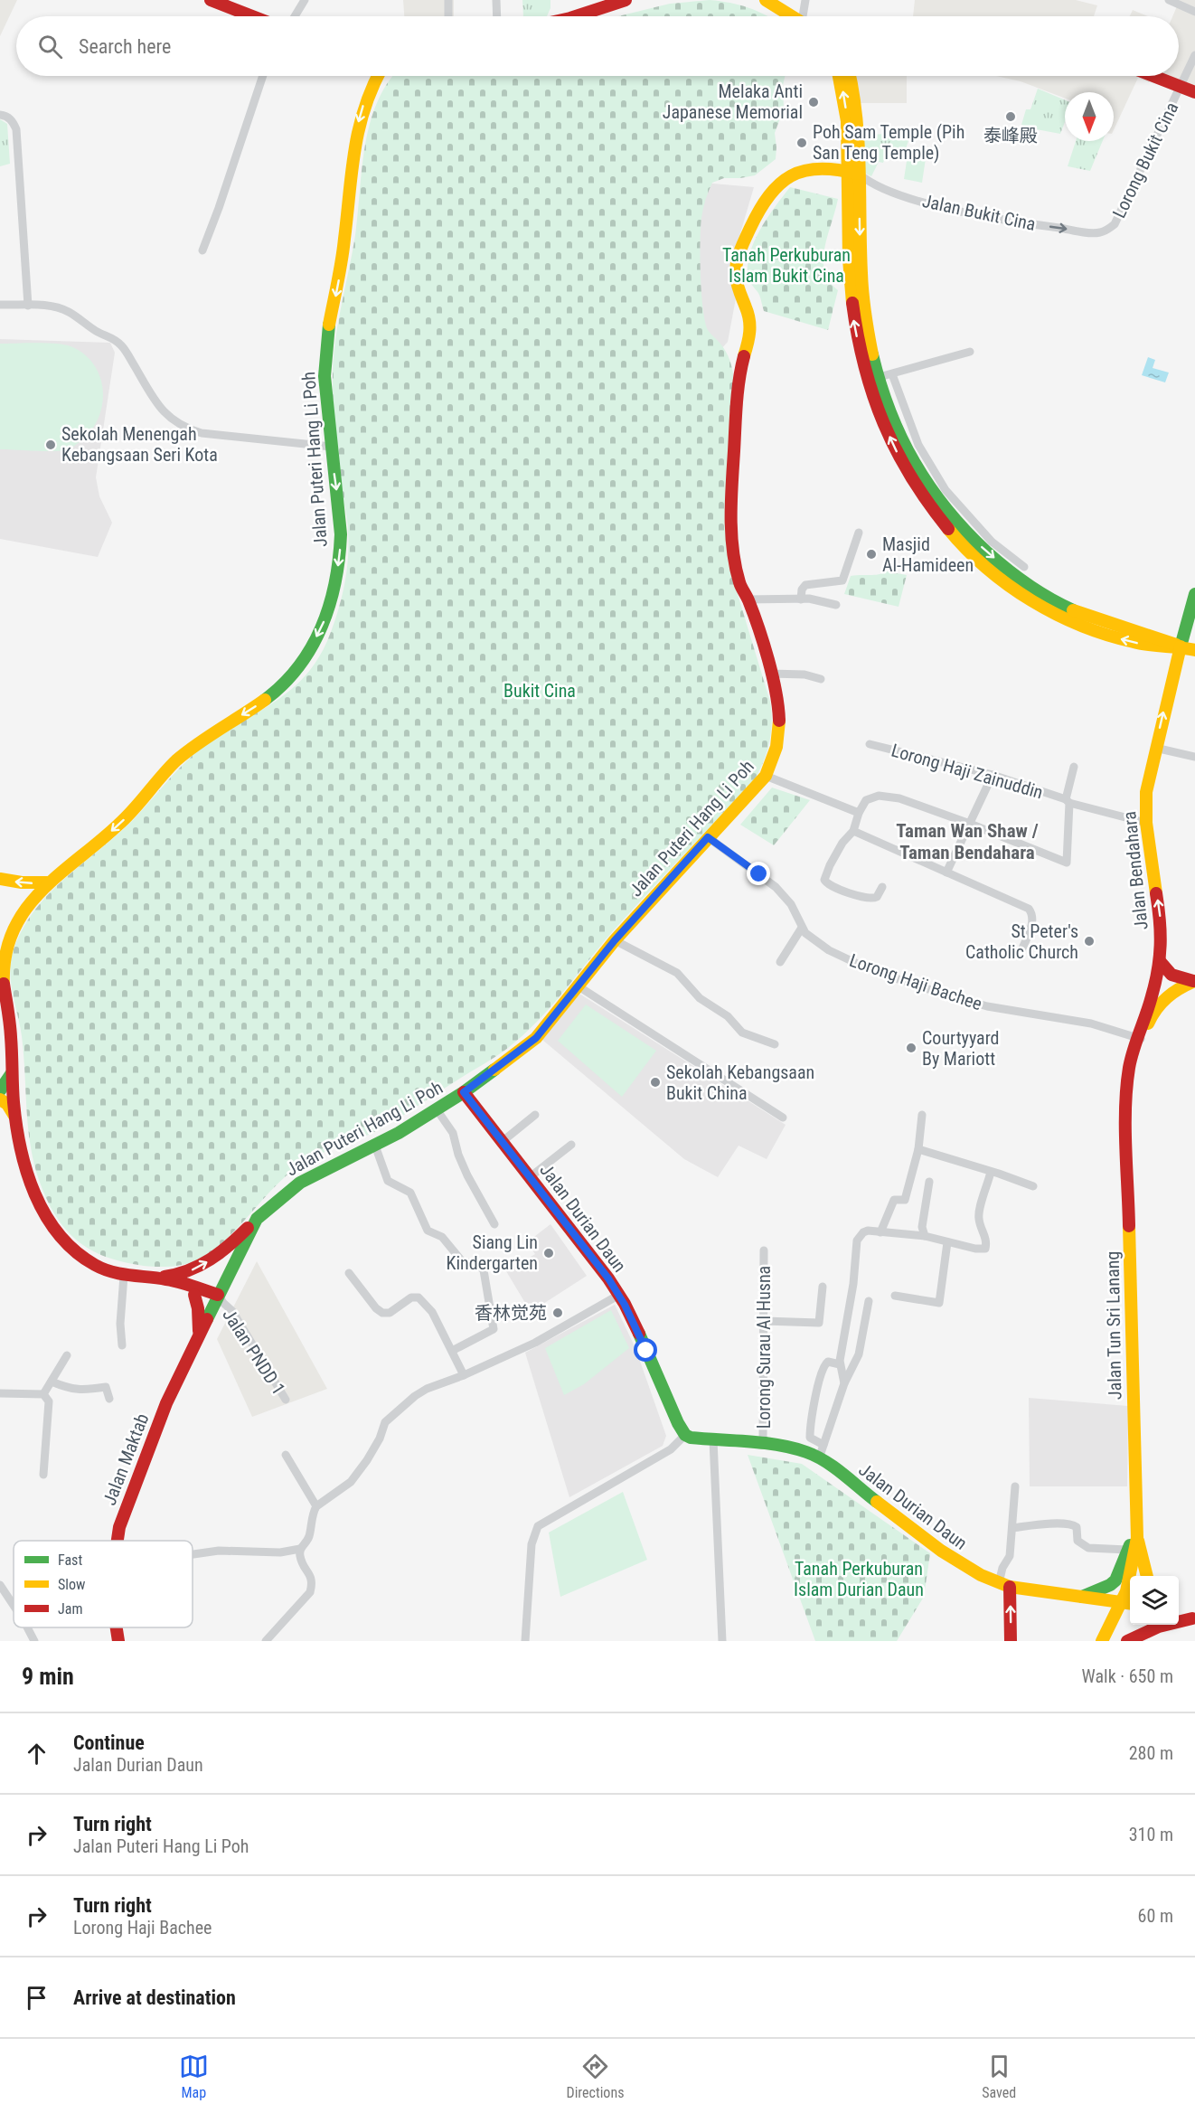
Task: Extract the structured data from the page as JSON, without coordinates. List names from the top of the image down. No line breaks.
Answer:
{"streets":{"main road":["Jalan Puteri Hang Li Poh","Jalan Bendahara","Jalan Durian Daun","Jalan Tun Sri Lanang","Jalan Maktab"],"street":["Lorong Bukit Cina","Jalan Bukit Cina","Lorong Haji Zainuddin","Lorong Haji Bachee","Lorong Surau Al Husna","Jalan PNDD 1"]},"crossings":[["Lorong Bukit Cina","Jalan Bukit Cina"],["Jalan Bukit Cina","Jalan Puteri Hang Li Poh"],["Jalan Puteri Hang Li Poh","Lorong Haji Bachee"],["Jalan Puteri Hang Li Poh","Jalan Durian Daun"],["Jalan Puteri Hang Li Poh","Jalan PNDD 1"],["Jalan Puteri Hang Li Poh","Jalan Maktab"],["Lorong Haji Zainuddin","Jalan Bendahara"],["Jalan Bendahara","Lorong Haji Bachee"],["Jalan Bendahara","Jalan Tun Sri Lanang"],["Lorong Haji Bachee","Jalan Tun Sri Lanang"],["Jalan Durian Daun","Jalan Tun Sri Lanang"],["Jalan Durian Daun","Lorong Surau Al Husna"],["Jalan PNDD 1","Jalan Maktab"]],"one_way":["Jalan Bukit Cina","Jalan Bendahara"],"districts":["Taman Wan Shaw / Taman Bendahara"],"parks":["Tanah Perkuburan Islam Bukit Cina","Bukit Cina","Tanah Perkuburan Islam Durian Daun"],"places":["Melaka Anti Japanese Memorial","泰峰殿","Poh Sam Temple (Pih San Teng Temple)","Sekolah Menengah Kebangsaan Seri Kota","Masjid Al-Hamideen","St Peter's Catholic Church","Courtyyard By Mariott","Sekolah Kebangsaan Bukit China","Siang Lin Kindergarten","香林觉苑"],"legend":["Fast","Slow","Jam"],"north":"bottom","page":{"search":"Search here","heading":["9 min","Walk · 650 m"],"list":[["Continue","Jalan Durian Daun","280 m"],["Turn right","Jalan Puteri Hang Li Poh","310 m"],["Turn right","Lorong Haji Bachee","60 m"],"Arrive at destination"],"nav":["Map","Directions","Saved"]}}
